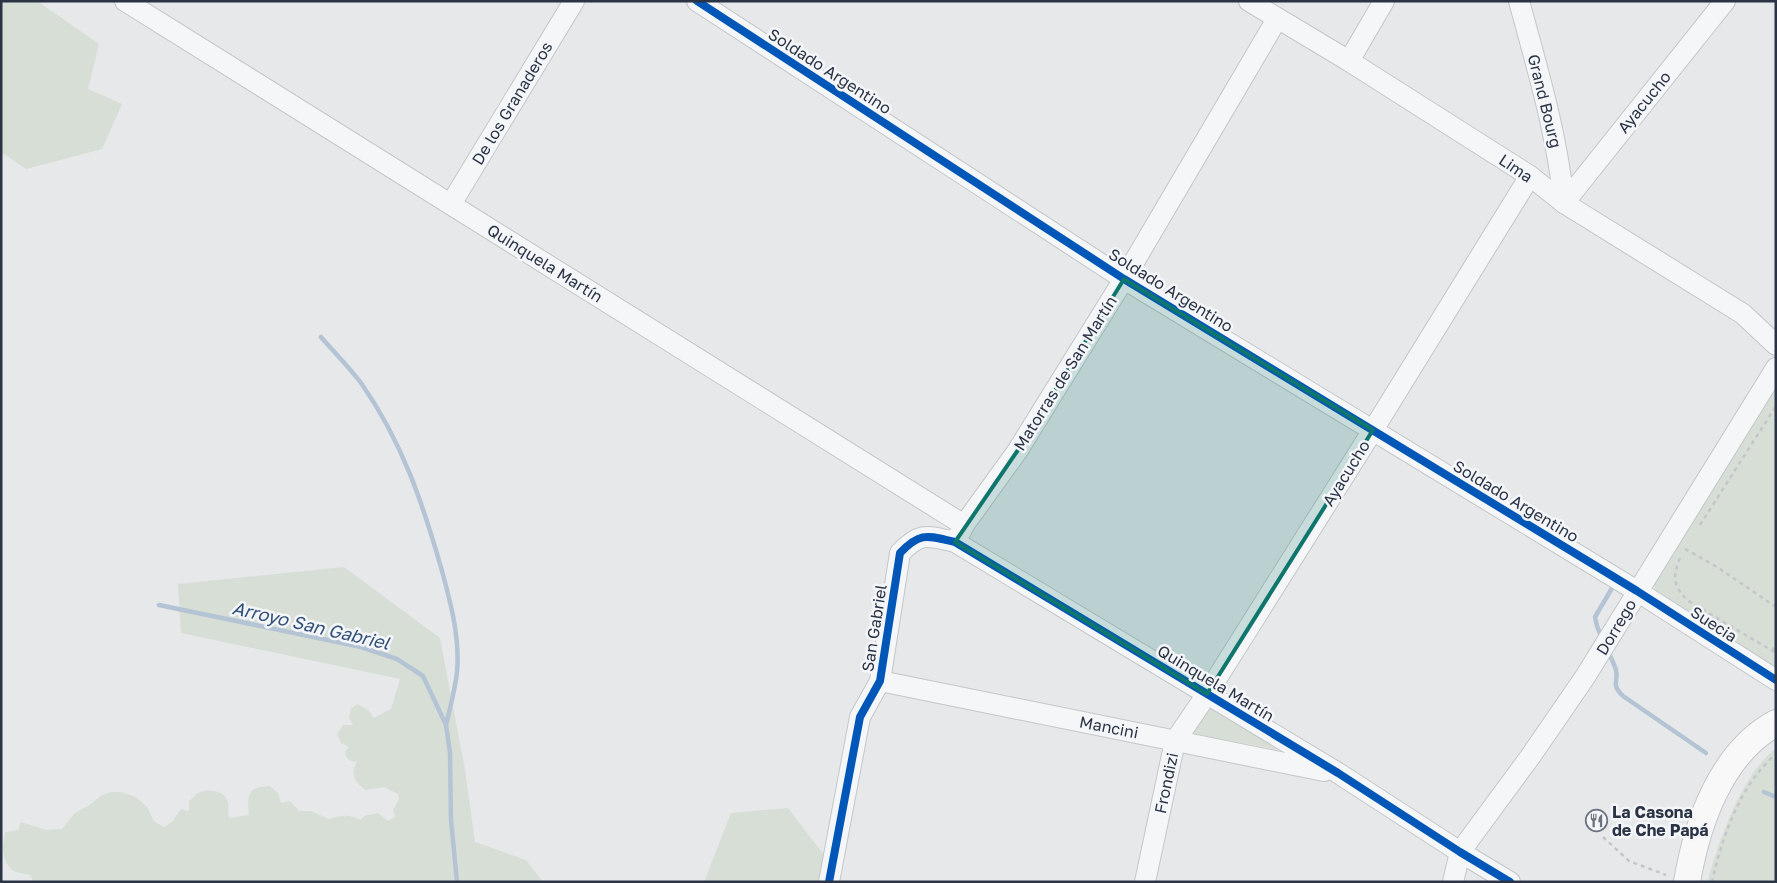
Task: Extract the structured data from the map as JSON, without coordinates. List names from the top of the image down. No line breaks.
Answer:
{"streets":{"street":["Soldado Argentino","Grand Bourg","Ayacucho","De los Granaderos","Lima","Quinquela Martín","Matorras de San Martín","Suecia","Dorrego","San Gabriel","Mancini","Frondizi"]},"crossings":[["Soldado Argentino","Ayacucho"],["Soldado Argentino","Matorras de San Martín"],["Soldado Argentino","Suecia"],["Soldado Argentino","Dorrego"],["Grand Bourg","Ayacucho"],["Grand Bourg","Lima"],["Ayacucho","Lima"],["Ayacucho","Quinquela Martín"],["Ayacucho","Frondizi"],["De los Granaderos","Quinquela Martín"],["Lima","Matorras de San Martín"],["Quinquela Martín","Matorras de San Martín"],["Quinquela Martín","Dorrego"],["Quinquela Martín","San Gabriel"],["Quinquela Martín","Mancini"],["Quinquela Martín","Frondizi"],["Matorras de San Martín","San Gabriel"],["Suecia","Dorrego"],["San Gabriel","Mancini"],["Mancini","Frondizi"]],"water":["Arroyo San Gabriel"],"places":{"restaurant":["La Casona de Che Papá"]}}
